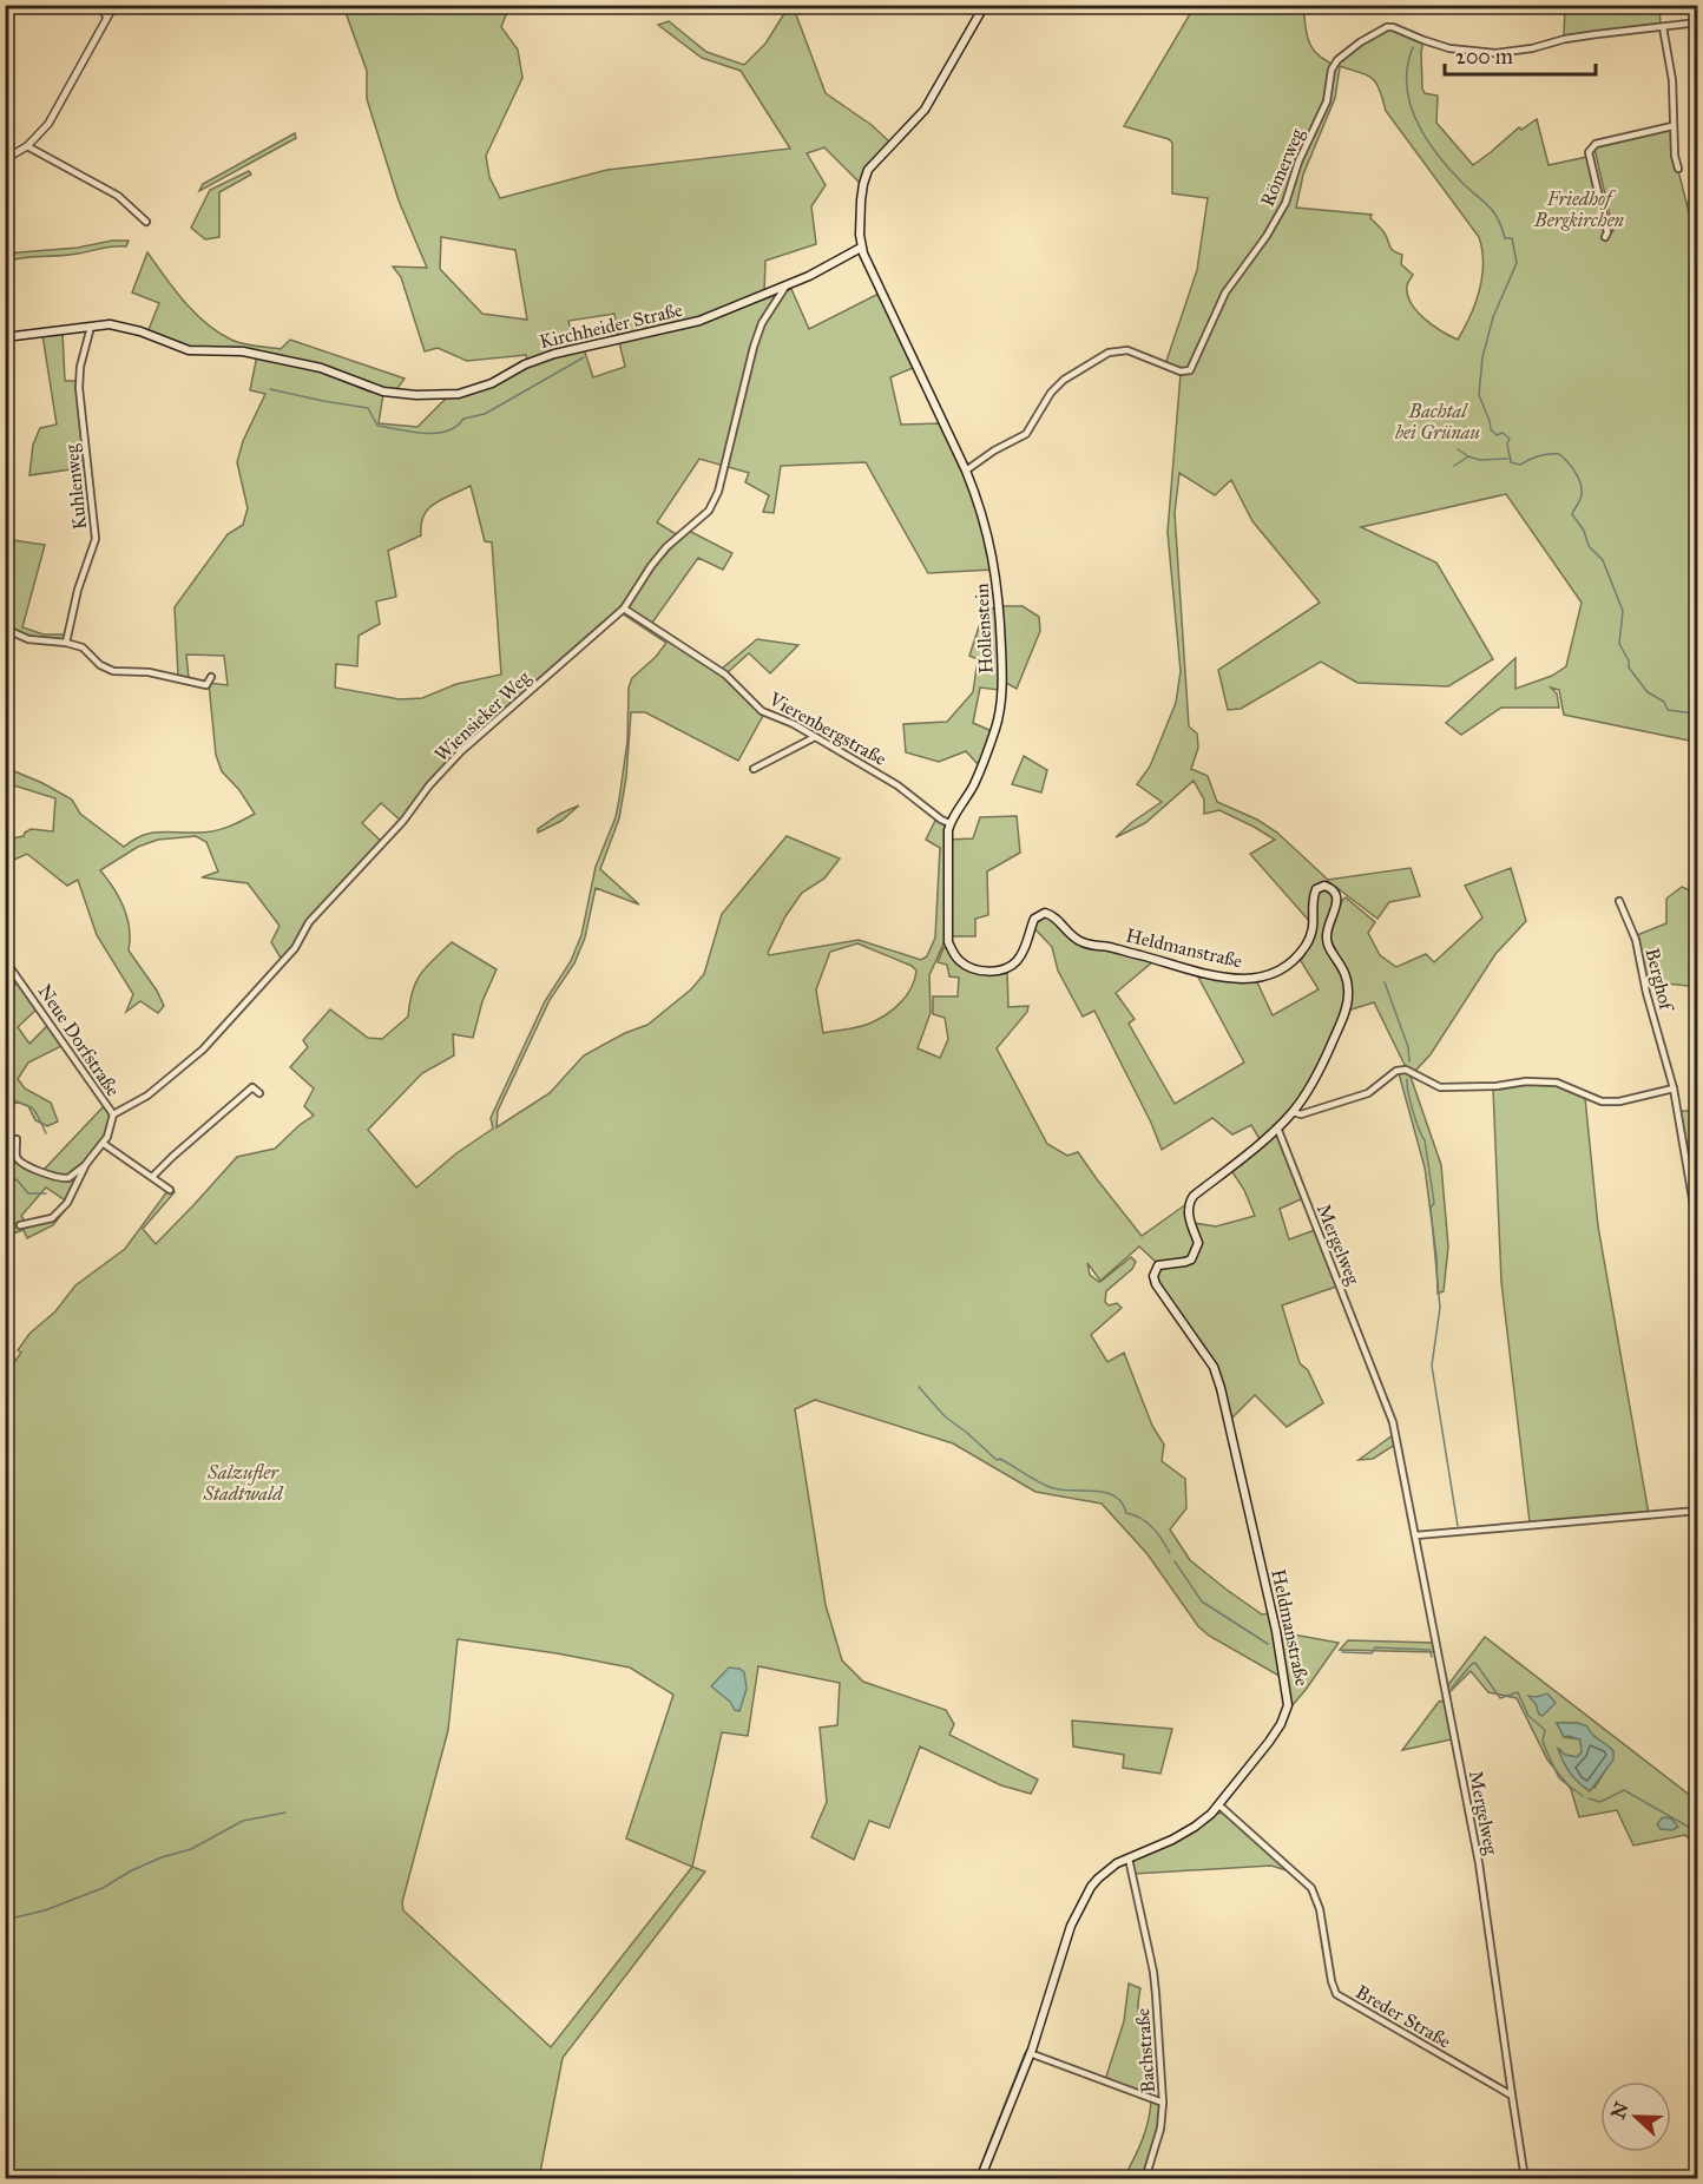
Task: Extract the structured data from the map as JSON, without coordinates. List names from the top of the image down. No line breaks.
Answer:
{"streets":{"main road":["Kirchheider Straße","Hollenstein","Heldmanstraße"],"street":["Römerweg","Kuhlenweg","Wiensieker Weg","Vierenbergstraße","Berghof","Neue Dorfstraße","Mergelweg","Breder Straße","Bachstraße"]},"crossings":[["Römerweg","Hollenstein"],["Kirchheider Straße","Kuhlenweg"],["Kirchheider Straße","Hollenstein"],["Kirchheider Straße","Wiensieker Weg"],["Hollenstein","Vierenbergstraße"],["Hollenstein","Heldmanstraße"],["Wiensieker Weg","Vierenbergstraße"],["Wiensieker Weg","Neue Dorfstraße"],["Vierenbergstraße","Heldmanstraße"],["Heldmanstraße","Mergelweg"],["Heldmanstraße","Breder Straße"],["Heldmanstraße","Bachstraße"],["Mergelweg","Breder Straße"]],"parks":["Friedhof Bergkirchen","Bachtal bei Grünau","Salzufler Stadtwald"],"scale_bar":"200 m","north":"left"}
